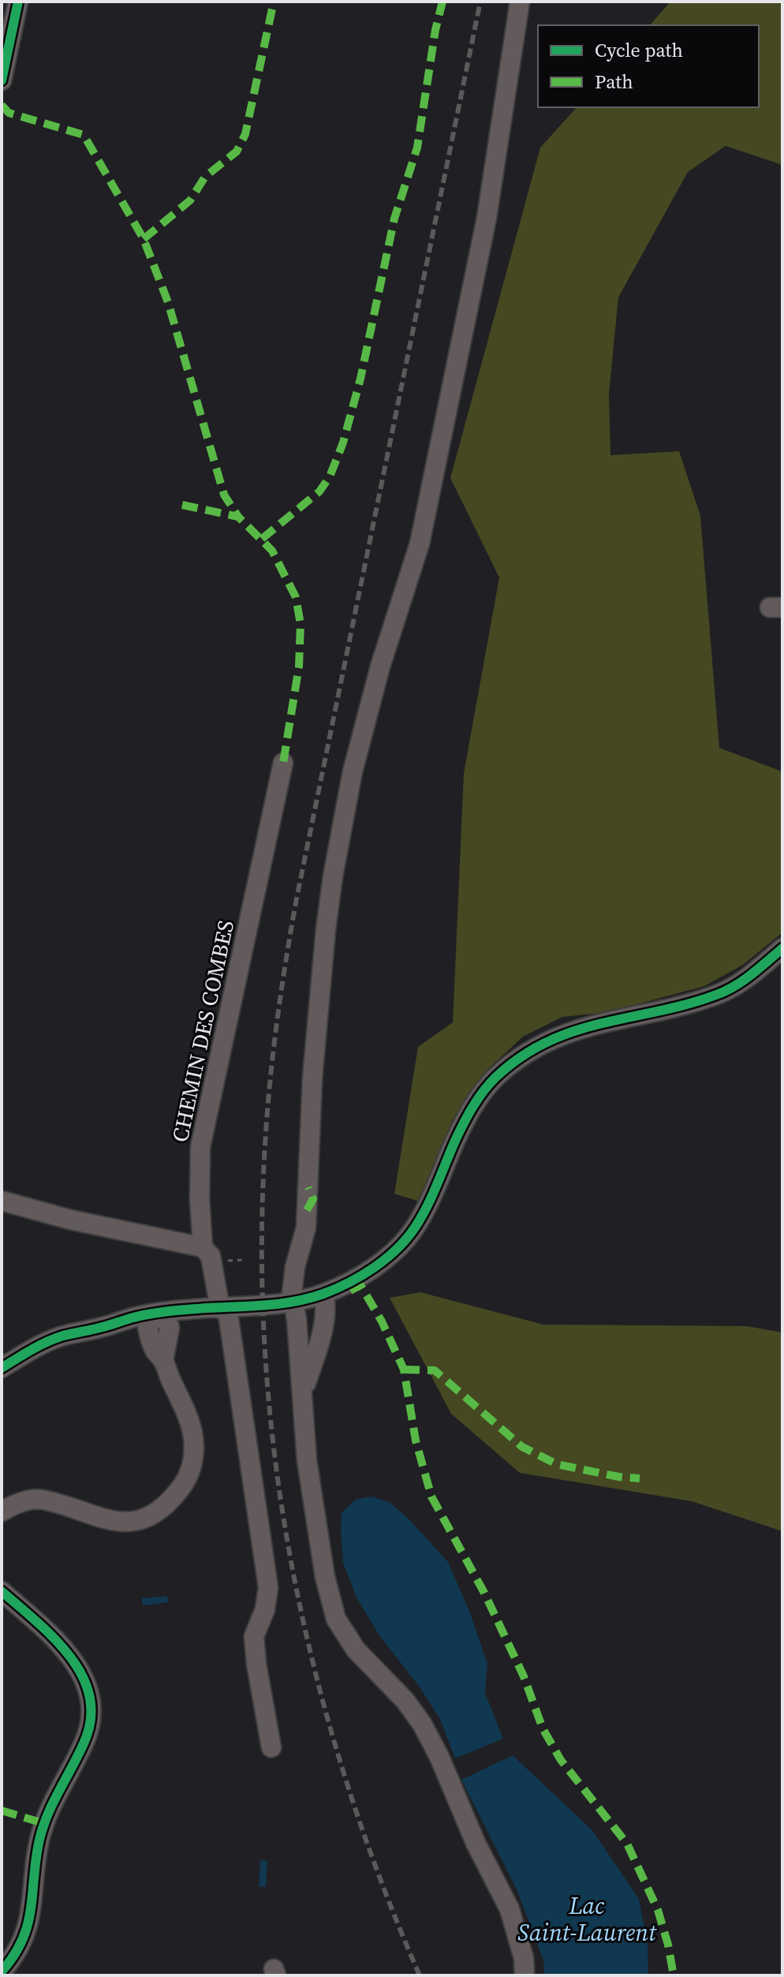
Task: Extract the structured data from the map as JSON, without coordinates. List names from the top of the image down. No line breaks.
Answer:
{"streets":{"street":["CHEMIN DES COMBES"]},"water":["Lac Saint-Laurent"],"legend":["Cycle path","Path"]}
